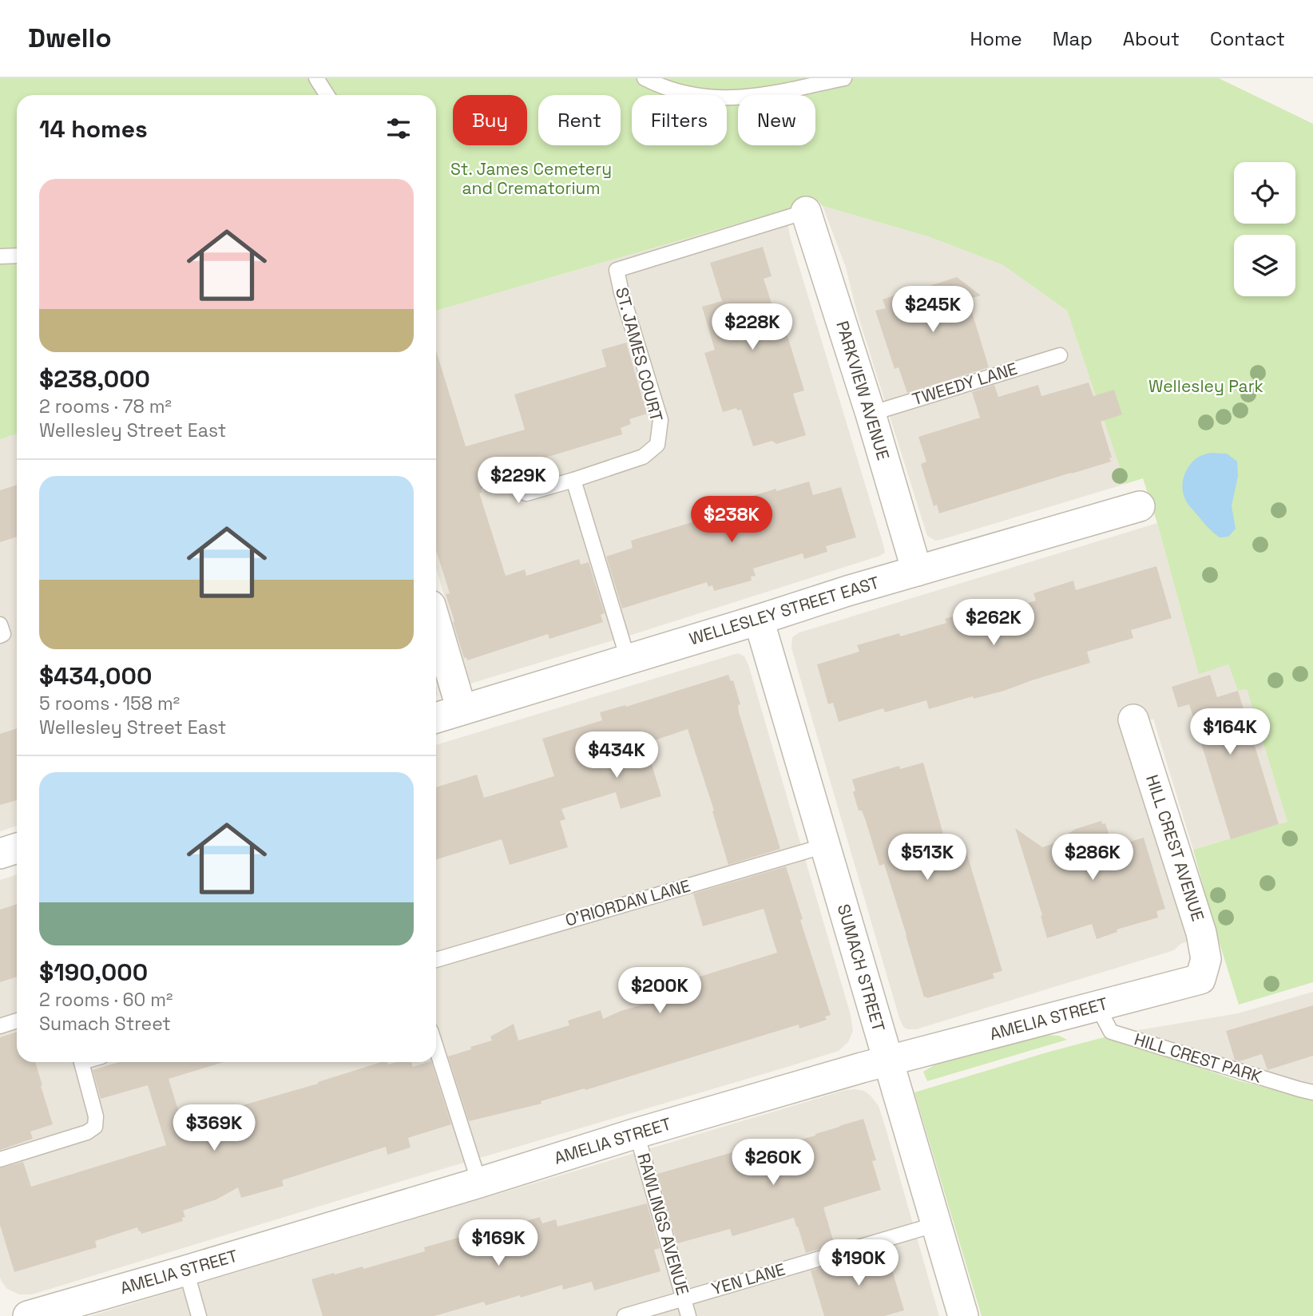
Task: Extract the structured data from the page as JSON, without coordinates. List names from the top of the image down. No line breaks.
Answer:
{"streets":{"street":["PARKVIEW AVENUE","WELLESLEY STREET EAST","HILL CREST AVENUE","SUMACH STREET","AMELIA STREET"],"lane":["ST. JAMES COURT","TWEEDY LANE","O'RIORDAN LANE","HILL CREST PARK","RAWLINGS AVENUE","YEN LANE"]},"crossings":[["ST. JAMES COURT","PARKVIEW AVENUE"],["TWEEDY LANE","PARKVIEW AVENUE"],["PARKVIEW AVENUE","WELLESLEY STREET EAST"],["WELLESLEY STREET EAST","SUMACH STREET"],["HILL CREST AVENUE","AMELIA STREET"],["O'RIORDAN LANE","SUMACH STREET"],["SUMACH STREET","AMELIA STREET"],["SUMACH STREET","YEN LANE"],["AMELIA STREET","HILL CREST PARK"],["AMELIA STREET","RAWLINGS AVENUE"],["RAWLINGS AVENUE","YEN LANE"]],"parks":["St. James Cemetery and Crematorium","Wellesley Park"],"page":{"header":"Dwello","nav":["Home","Map","About","Contact"],"chip":["Buy","Rent","Filters","New"],"heading":"14 homes","list":[{"name":"$238,000","note":"2 rooms · 78 m² · Wellesley Street East"},{"name":"$434,000","note":"5 rooms · 158 m² · Wellesley Street East"},{"name":"$190,000","note":"2 rooms · 60 m² · Sumach Street"}],"price":["$245K","$228K","$229K","$238K","$262K","$164K","$434K","$513K","$286K","$200K","$369K","$260K","$169K","$190K"]}}
